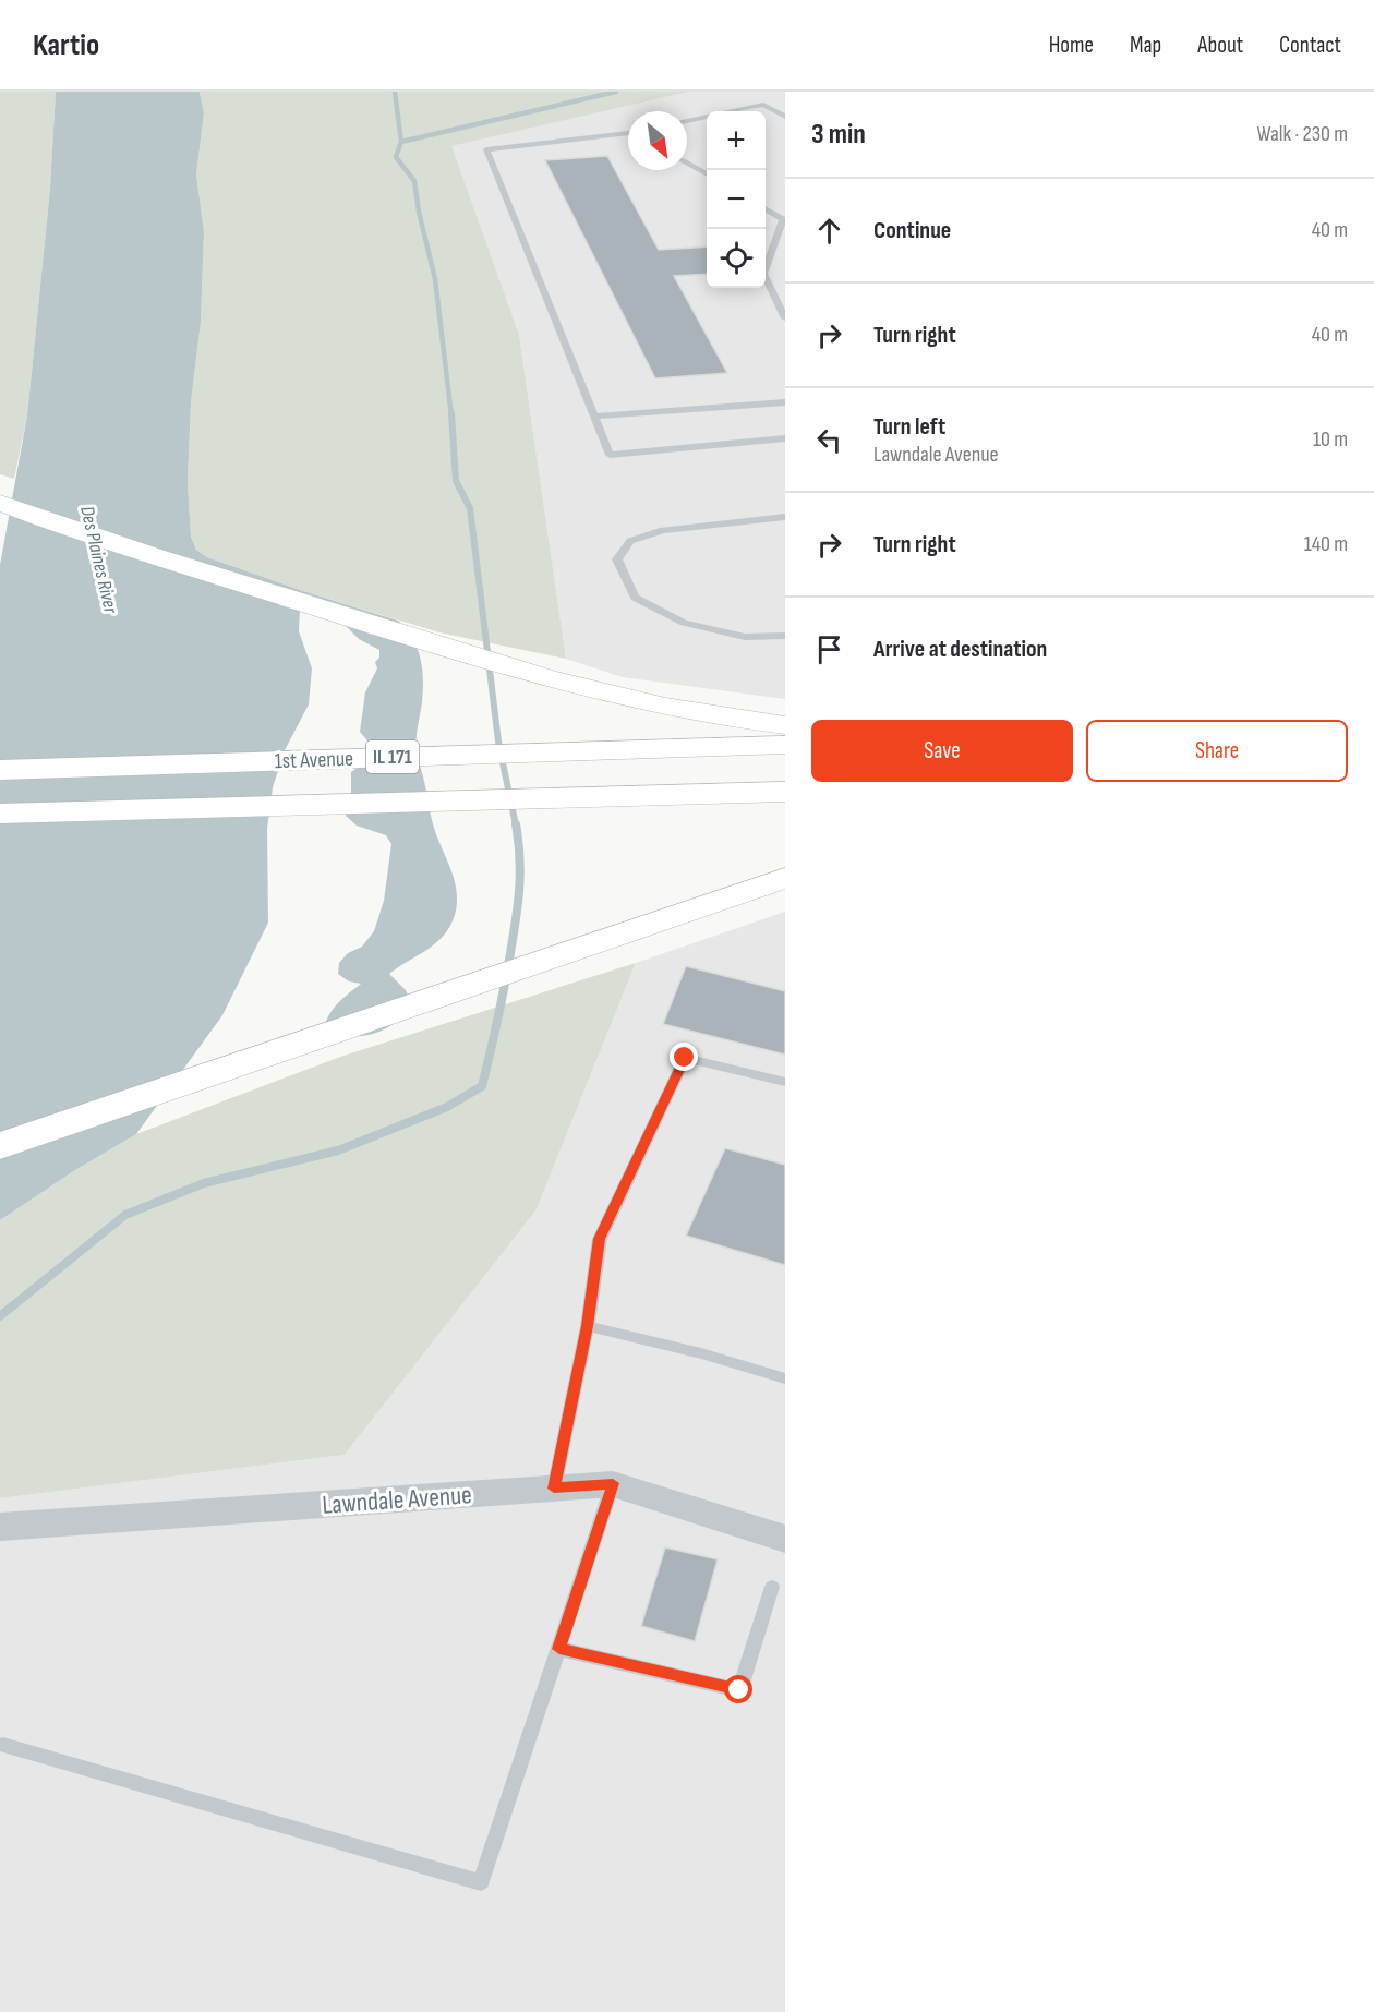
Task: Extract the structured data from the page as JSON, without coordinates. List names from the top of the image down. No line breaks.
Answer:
{"streets":{"main road":["IL 171","1st Avenue"],"street":["Lawndale Avenue"]},"water":["Des Plaines River"],"north":"bottom right","page":{"header":"Kartio","nav":["Home","Map","About","Contact"],"heading":["3 min","Walk · 230 m"],"map_buttons":["+","−"],"list":[["Continue","40 m"],["Turn right","40 m"],["Turn left","Lawndale Avenue","10 m"],["Turn right","140 m"],"Arrive at destination"],"buttons":["Save","Share"]}}
